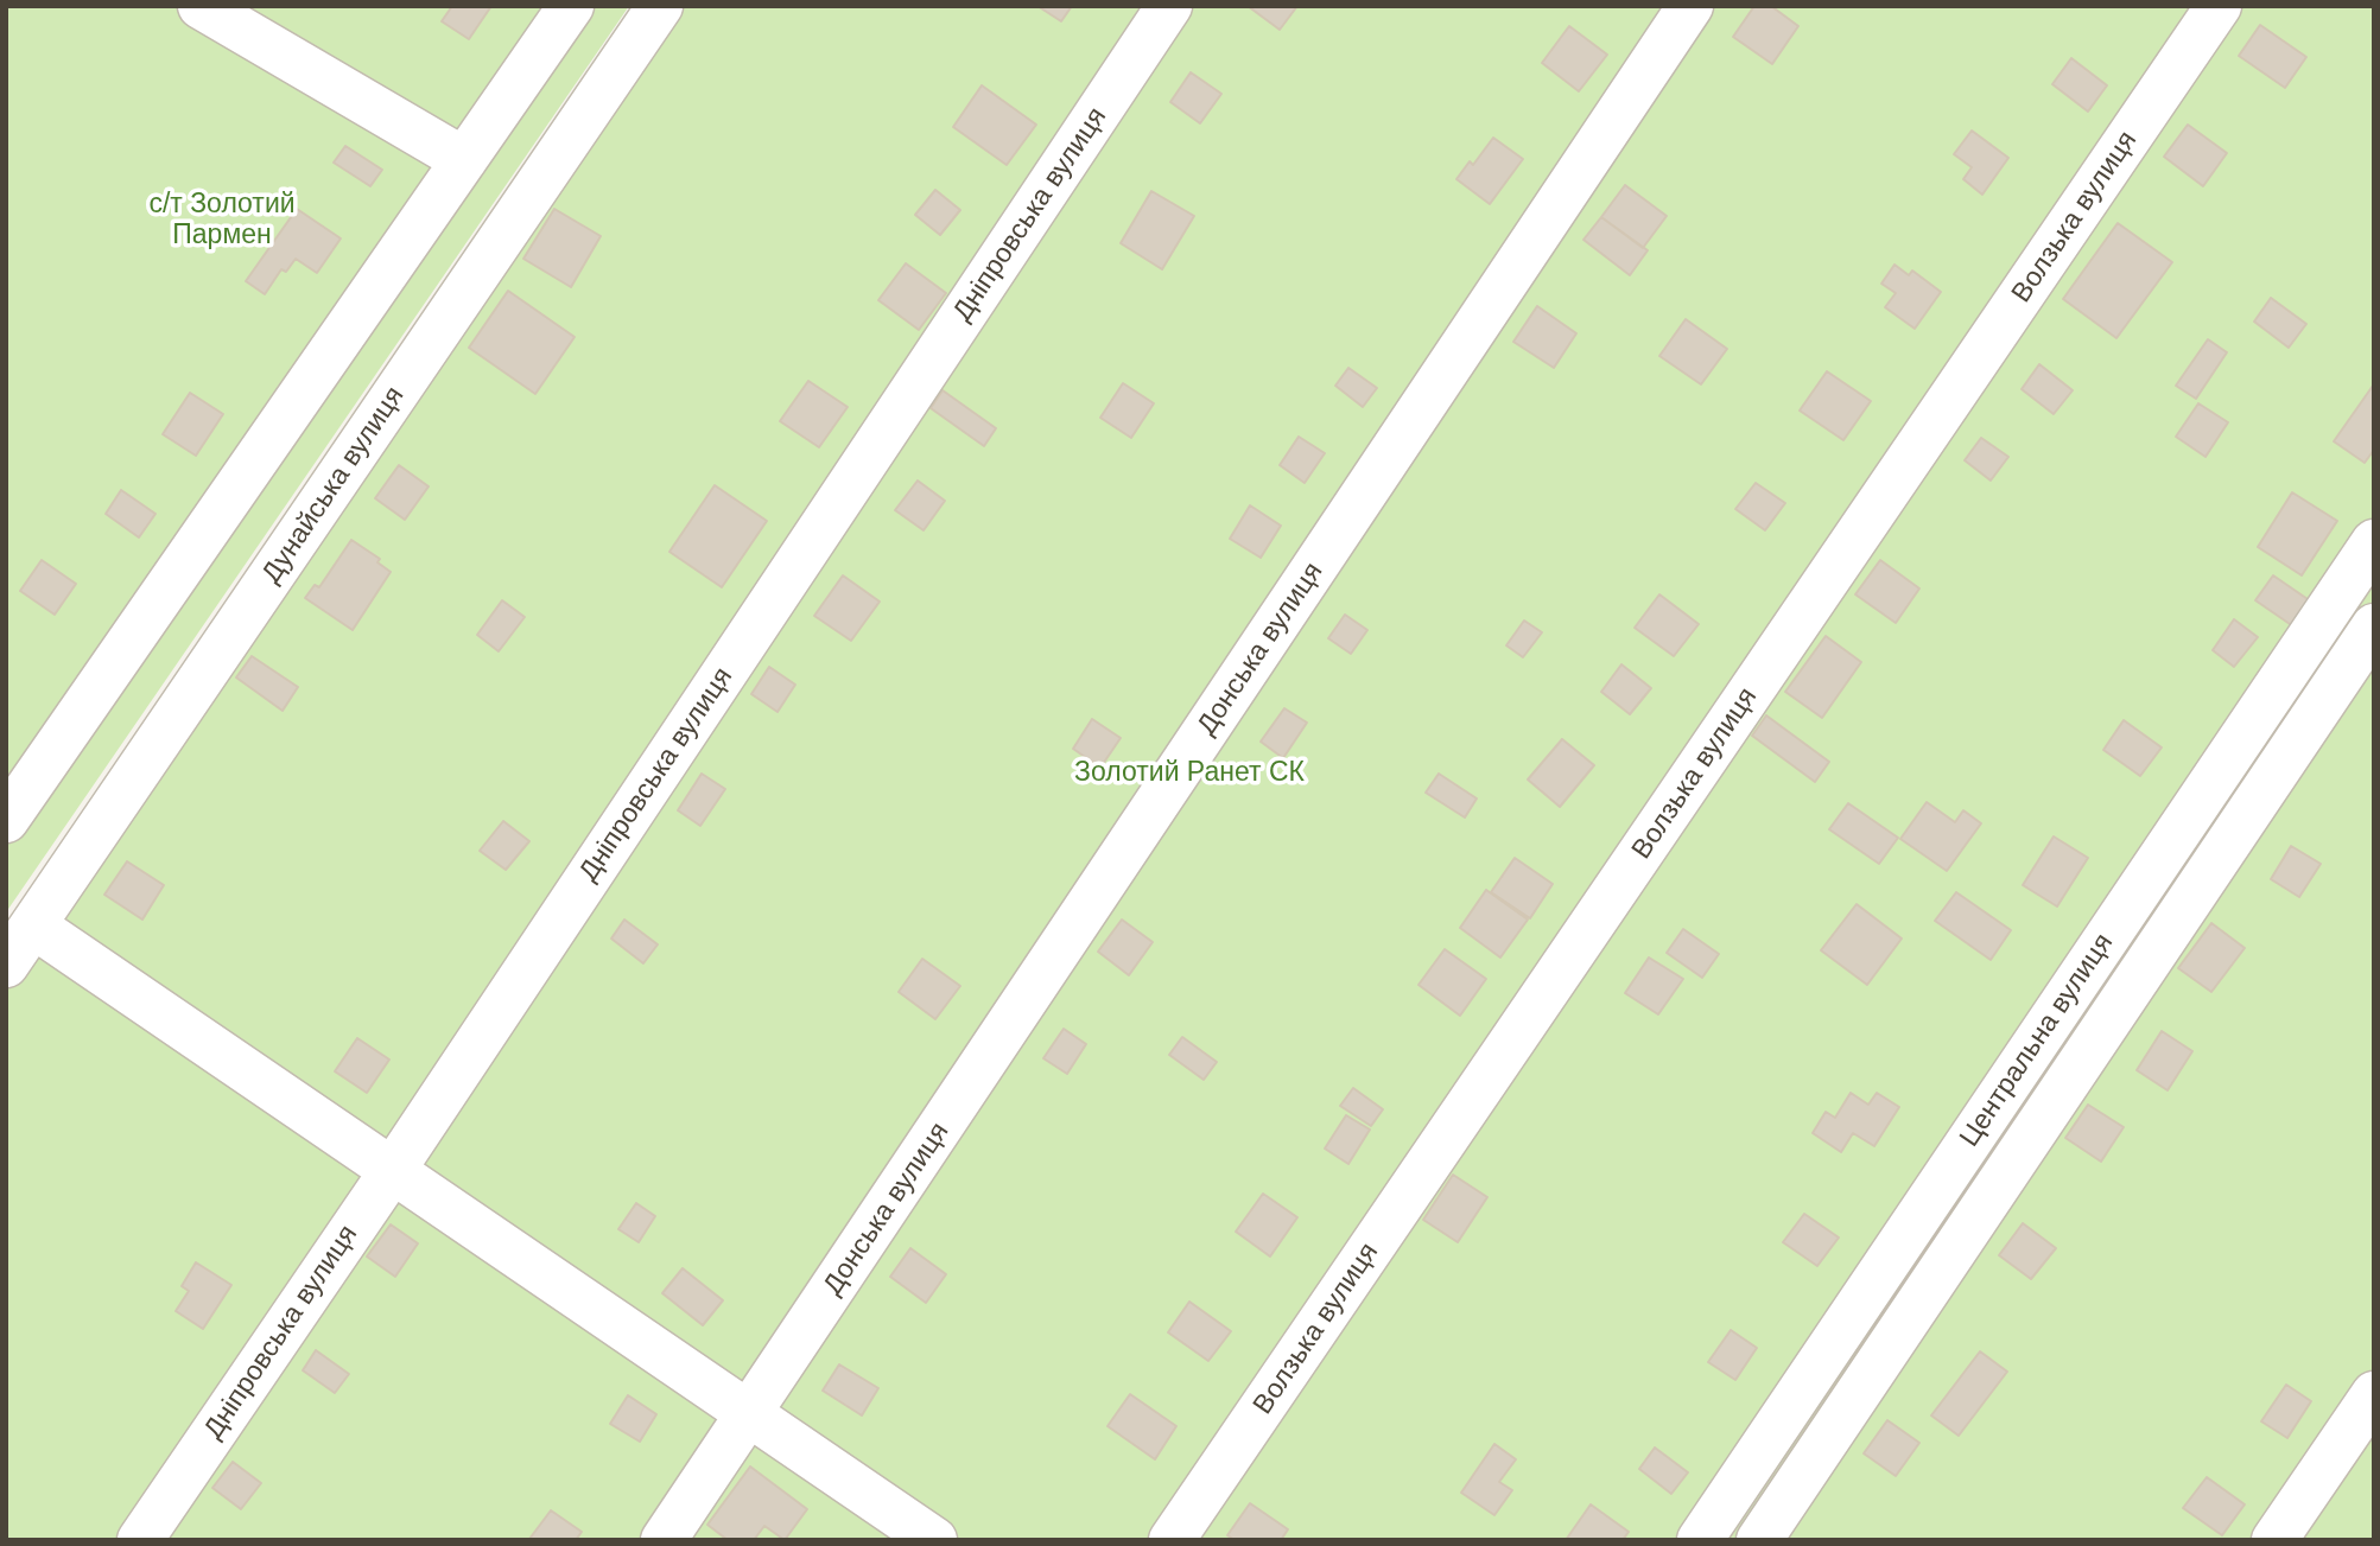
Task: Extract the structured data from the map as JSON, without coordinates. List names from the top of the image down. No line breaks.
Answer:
{"streets":{"street":["Дніпровська вулиця","Волзька вулиця","Дунайська вулиця","Донська вулиця","Центральна вулиця"]},"parks":["с/т Золотий Пармен","Золотий Ранет СК"]}
